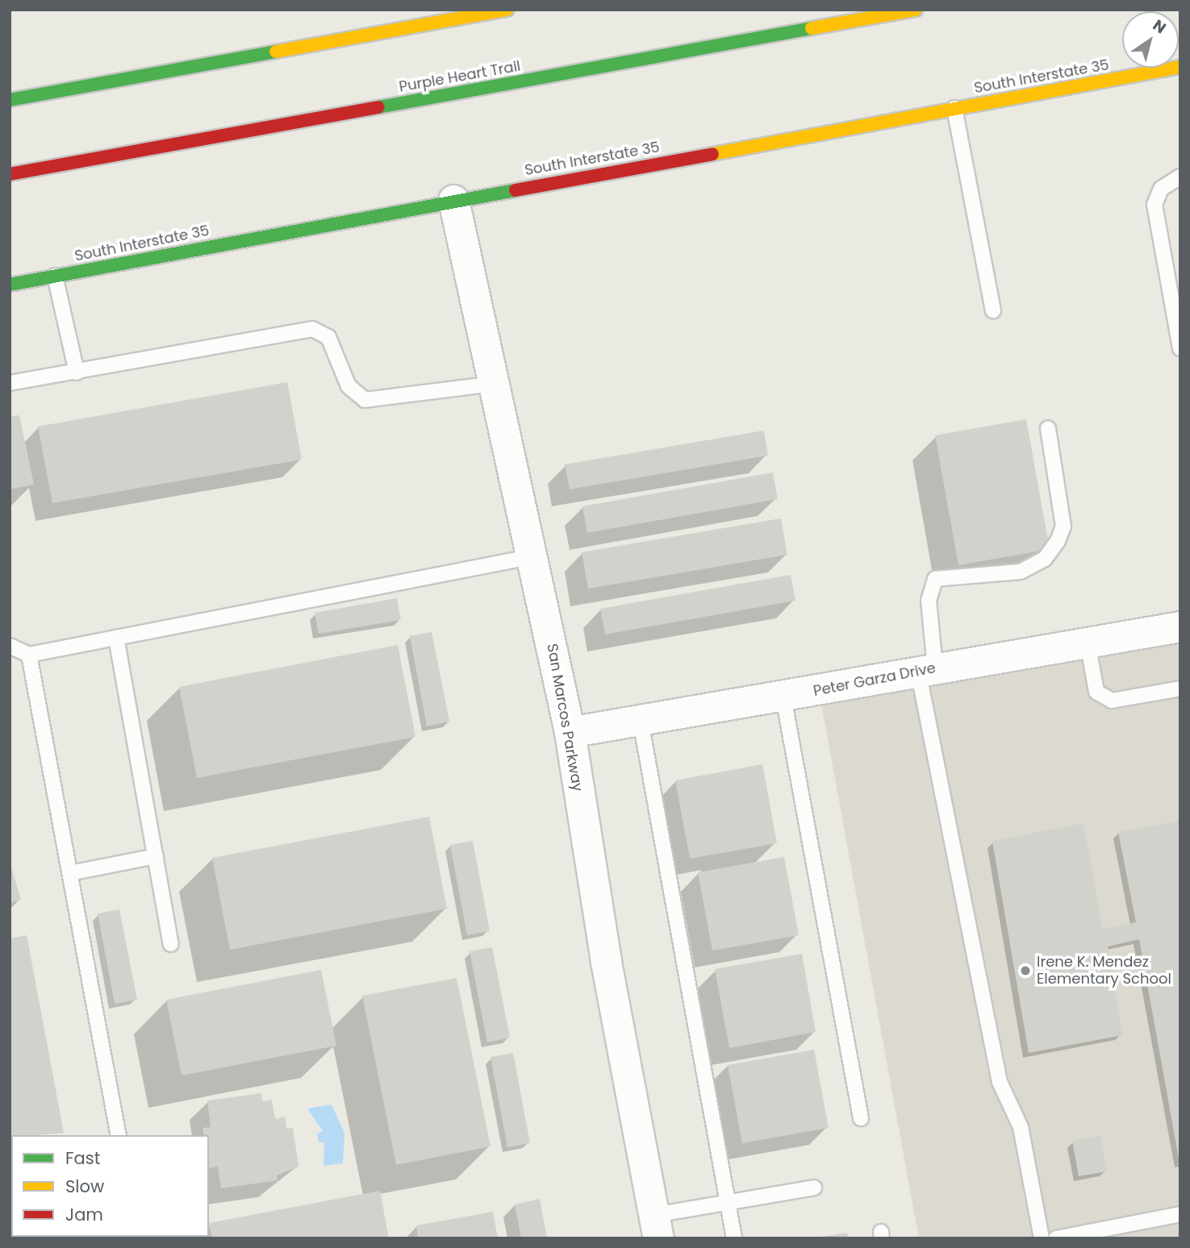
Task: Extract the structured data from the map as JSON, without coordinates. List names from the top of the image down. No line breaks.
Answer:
{"streets":{"main road":["Purple Heart Trail","South Interstate 35"],"street":["Peter Garza Drive","San Marcos Parkway"]},"crossings":[["South Interstate 35","San Marcos Parkway"],["Peter Garza Drive","San Marcos Parkway"]],"places":["Irene K. Mendez Elementary School"],"legend":["Fast","Slow","Jam"],"north":"top right"}
